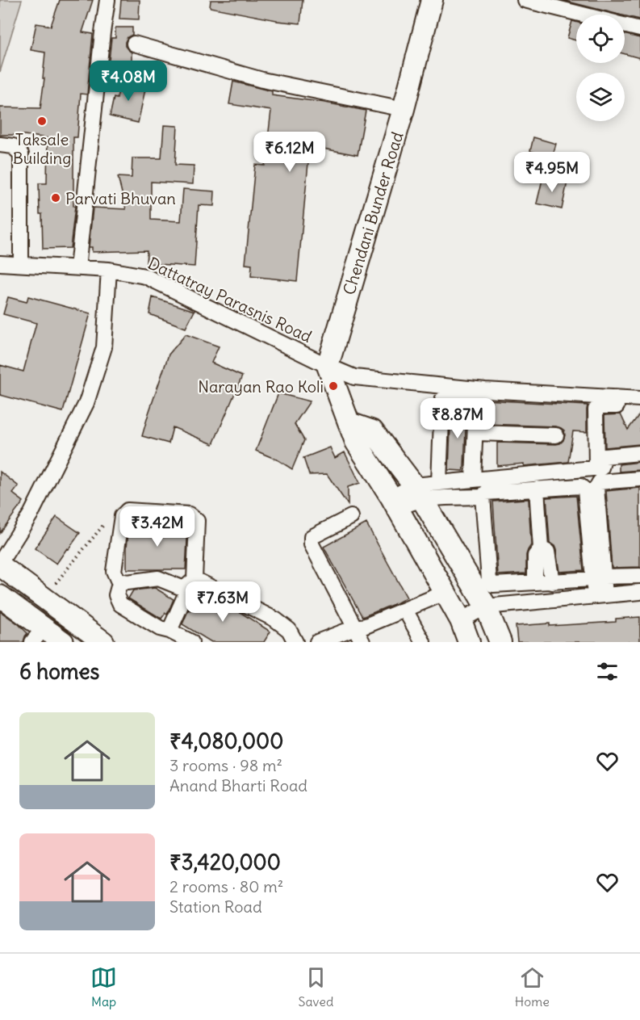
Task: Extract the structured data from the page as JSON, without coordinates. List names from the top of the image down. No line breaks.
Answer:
{"streets":{"main road":["Chendani Bunder Road"],"street":["Dattatray Parasnis Road"]},"crossings":[["Chendani Bunder Road","Dattatray Parasnis Road"]],"places":["Taksale Building","Parvati Bhuvan","Narayan Rao Koli"],"page":{"price":["₹4.08M","₹6.12M","₹4.95M","₹8.87M","₹3.42M","₹7.63M"],"heading":"6 homes","list":[{"name":"₹4,080,000","note":"3 rooms · 98 m² · Anand Bharti Road"},{"name":"₹3,420,000","note":"2 rooms · 80 m² · Station Road"}],"tabs":["Map","Saved","Home"]}}
